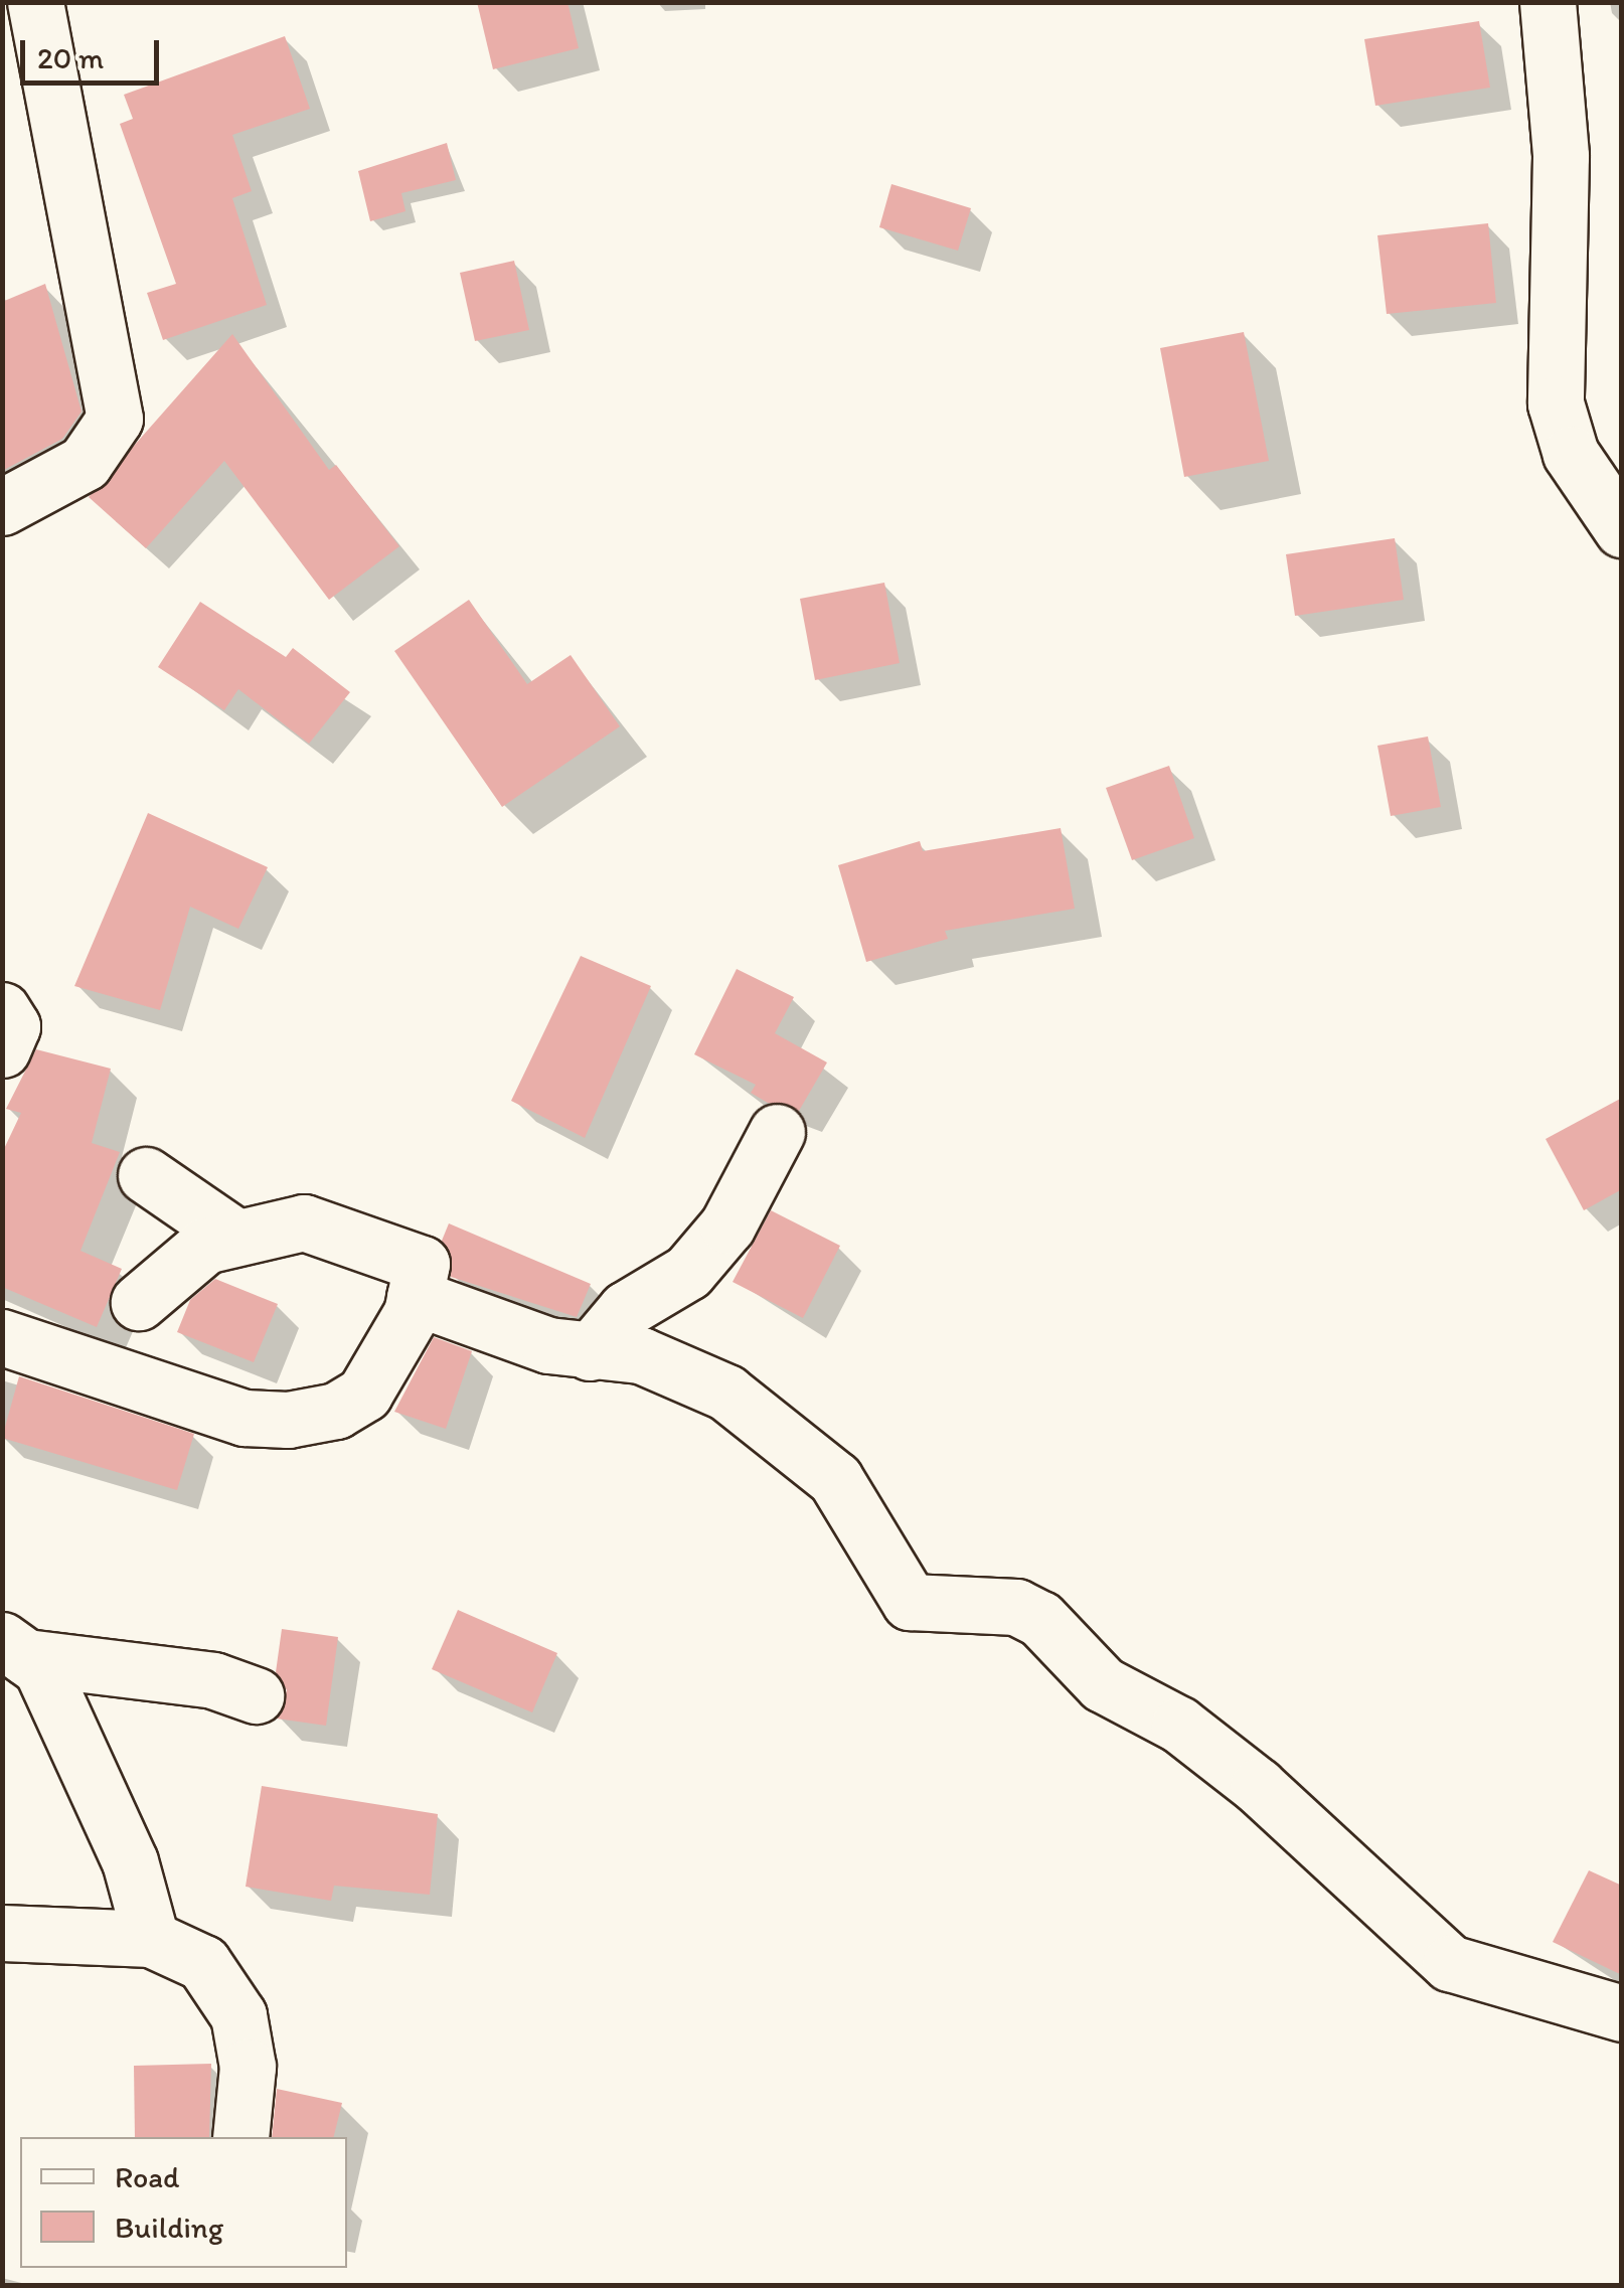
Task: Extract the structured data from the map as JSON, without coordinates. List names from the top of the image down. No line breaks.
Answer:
{"legend":["Road","Building"],"scale_bar":"20 m"}
